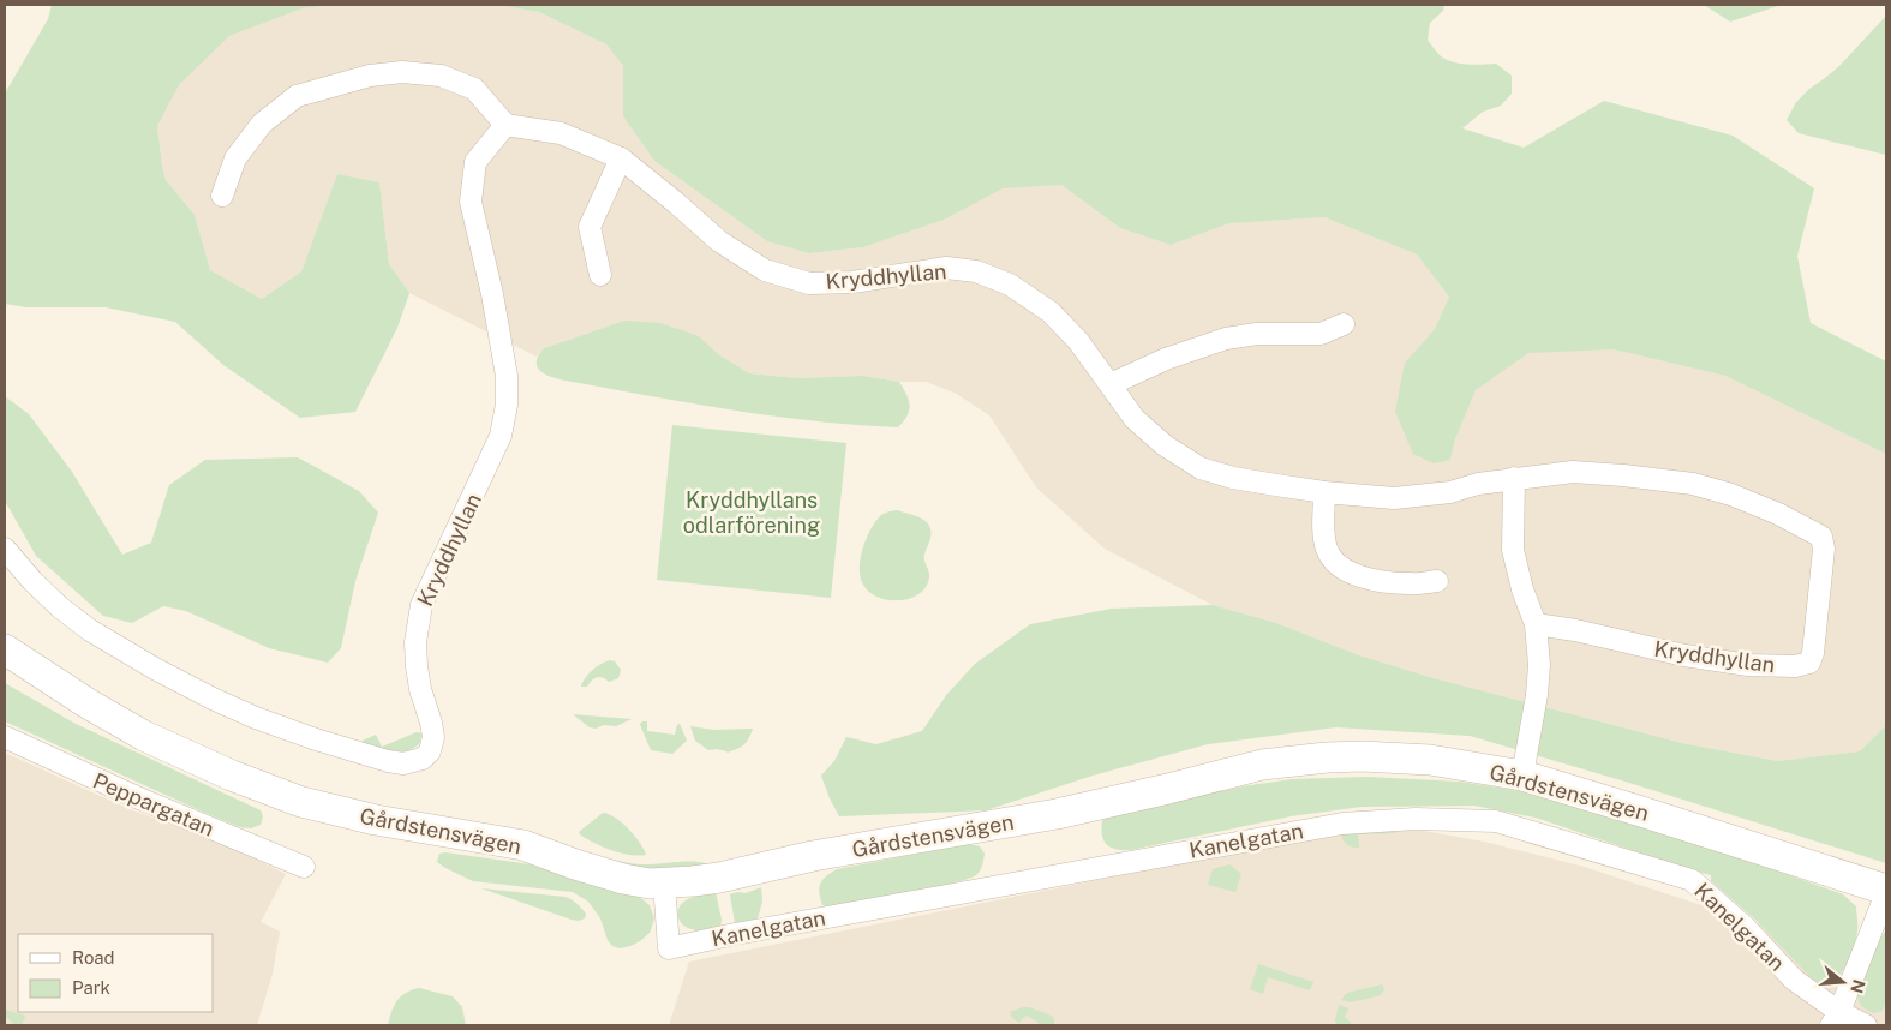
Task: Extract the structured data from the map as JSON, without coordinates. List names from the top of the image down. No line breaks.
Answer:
{"streets":{"street":["Kryddhyllan","Gårdstensvägen","Peppargatan","Kanelgatan"]},"crossings":[["Gårdstensvägen","Kanelgatan"]],"parks":["Kryddhyllans odlarförening"],"legend":["Road","Park"],"north":"right"}
